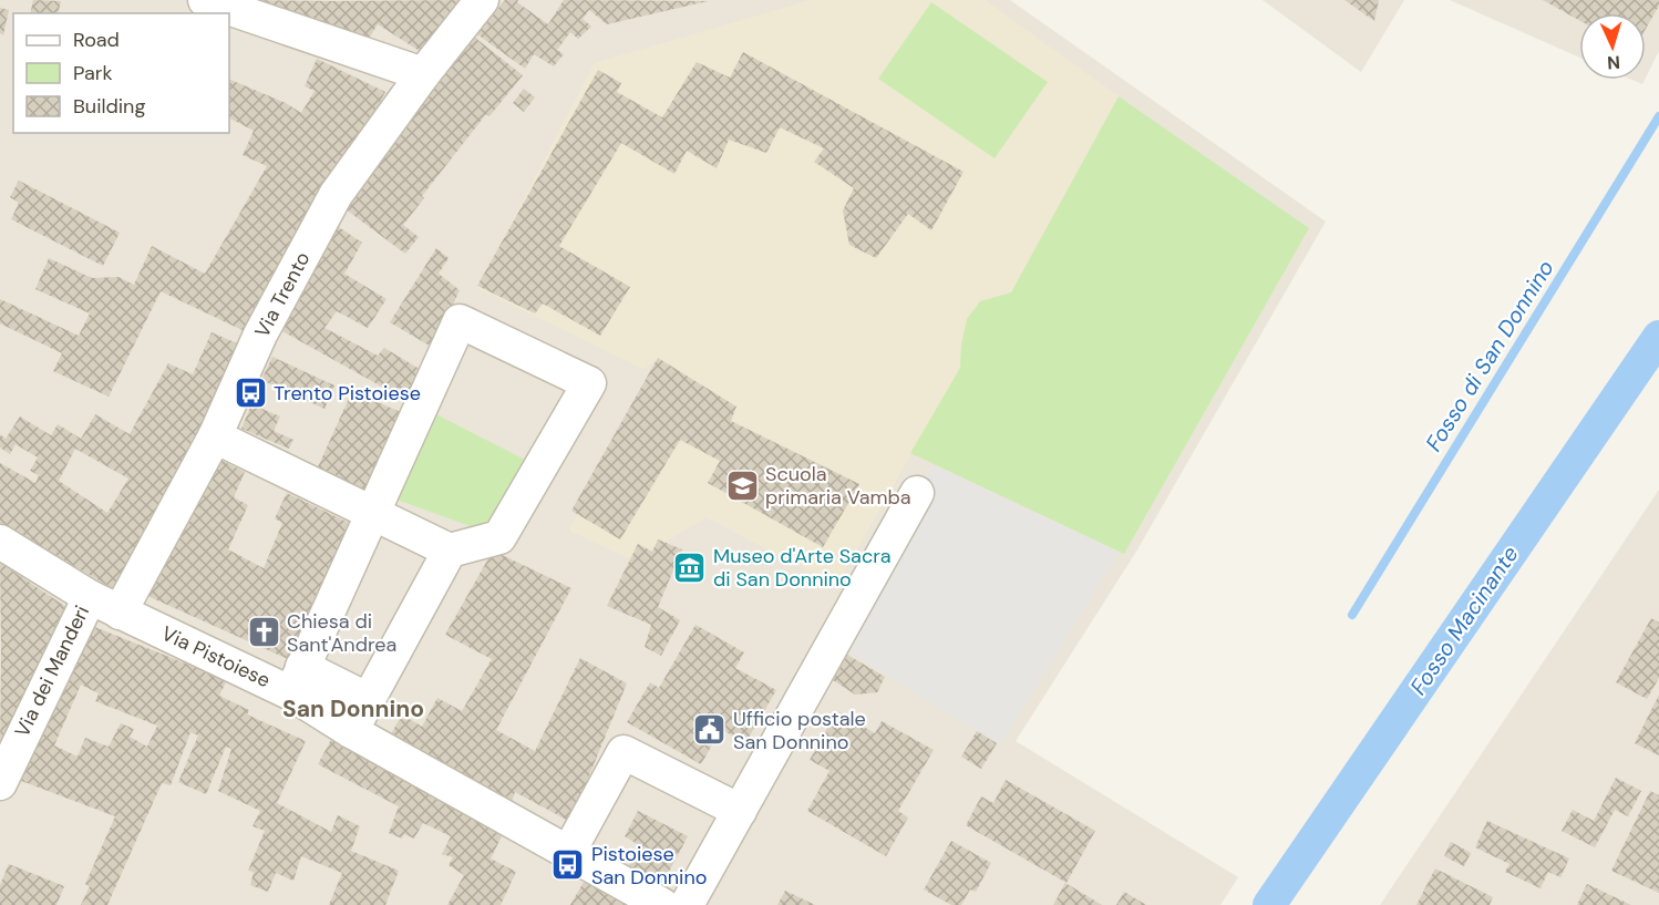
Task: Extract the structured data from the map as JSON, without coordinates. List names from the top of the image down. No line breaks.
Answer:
{"streets":{"street":["Via Trento","Via Pistoiese","Via dei Manderi"]},"crossings":[["Via Trento","Via Pistoiese"],["Via Pistoiese","Via dei Manderi"]],"districts":["San Donnino"],"water":["Fosso di San Donnino","Fosso Macinante"],"places":{"bus stop":["Trento Pistoiese","Pistoiese San Donnino"],"school or university":["Scuola primaria Vamba"],"museum":["Museo d'Arte Sacra di San Donnino"],"church":["Chiesa di Sant'Andrea"],"public building":["Ufficio postale San Donnino"]},"legend":["Road","Park","Building"],"north":"bottom"}
